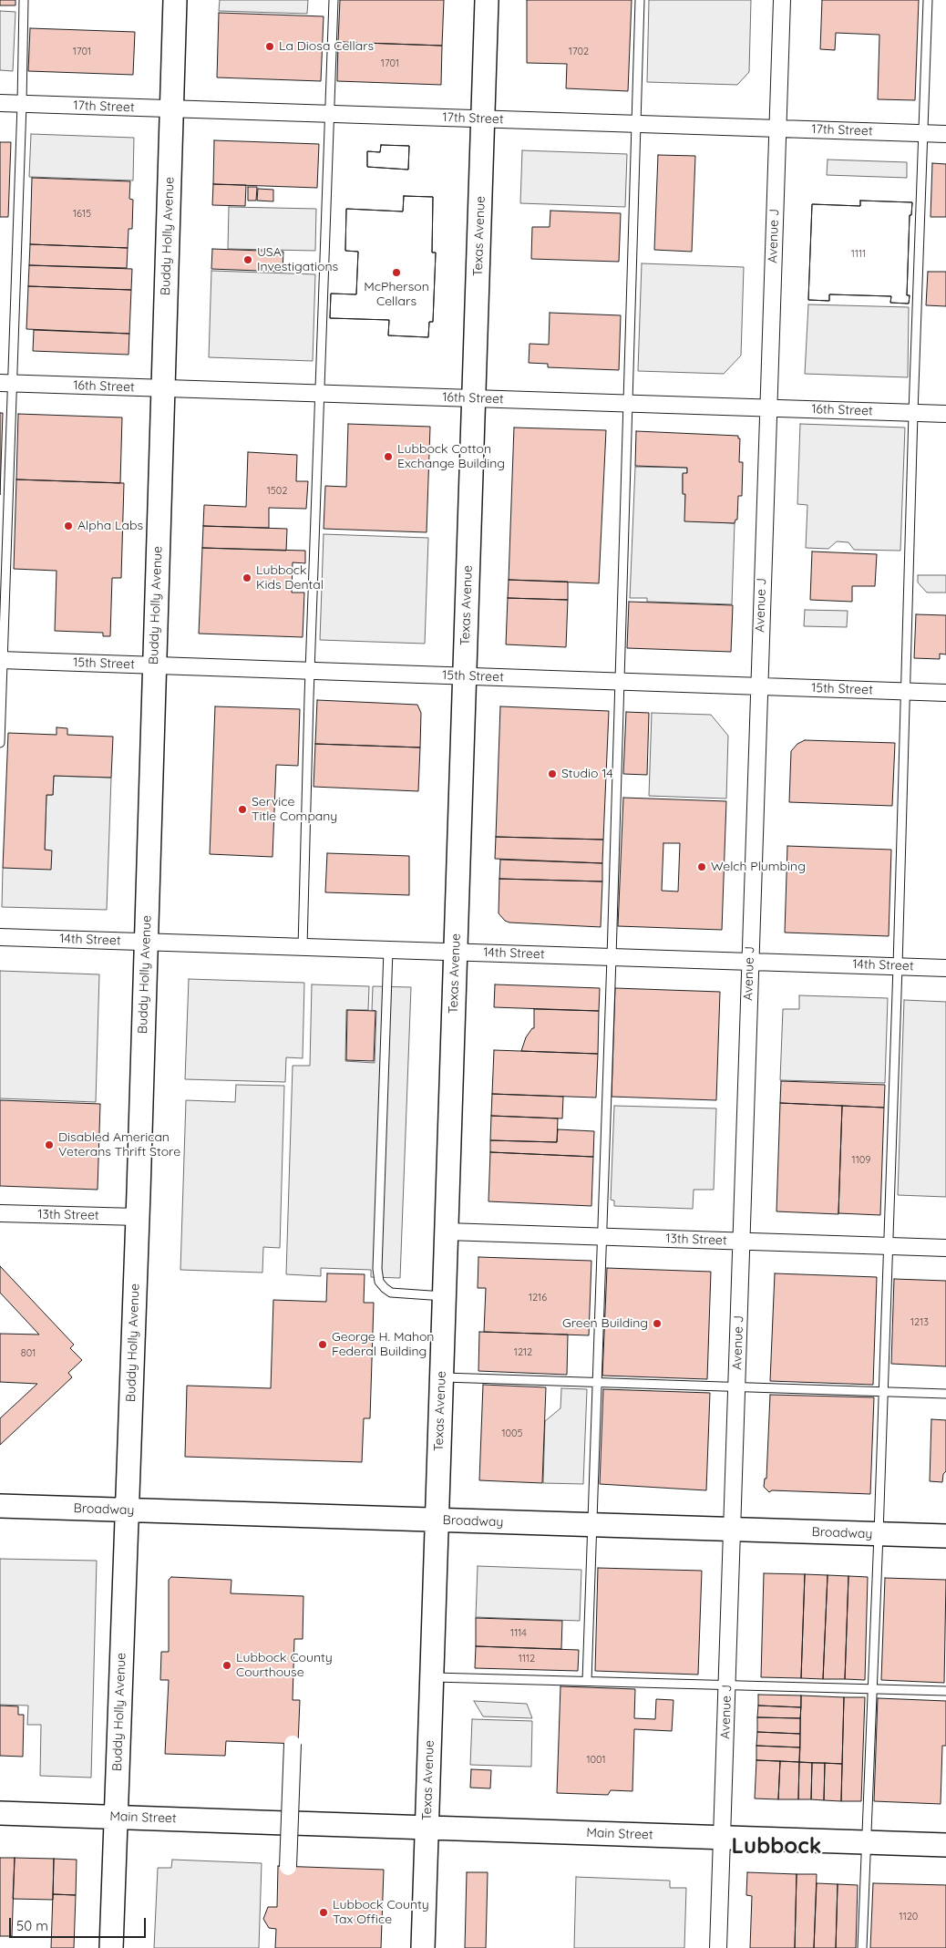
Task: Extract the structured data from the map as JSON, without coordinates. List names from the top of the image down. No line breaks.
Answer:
{"streets":{"main road":["Buddy Holly Avenue","Texas Avenue","Broadway","Main Street"],"street":["17th Street","Avenue J","16th Street","15th Street","14th Street","13th Street"]},"crossings":[["17th Street","Buddy Holly Avenue"],["17th Street","Texas Avenue"],["17th Street","Avenue J"],["Buddy Holly Avenue","16th Street"],["Buddy Holly Avenue","15th Street"],["Buddy Holly Avenue","14th Street"],["Buddy Holly Avenue","13th Street"],["Buddy Holly Avenue","Broadway"],["Buddy Holly Avenue","Main Street"],["Texas Avenue","16th Street"],["Texas Avenue","15th Street"],["Texas Avenue","14th Street"],["Texas Avenue","13th Street"],["Texas Avenue","Broadway"],["Texas Avenue","Main Street"],["Avenue J","16th Street"],["Avenue J","15th Street"],["Avenue J","14th Street"],["Avenue J","13th Street"],["Avenue J","Broadway"],["Avenue J","Main Street"]],"districts":["Lubbock"],"places":["La Diosa Cellars","USA Investigations","McPherson Cellars","Lubbock Cotton Exchange Building","Alpha Labs","Lubbock Kids Dental","Studio 14","Service Title Company","Welch Plumbing","Disabled American Veterans Thrift Store","Green Building","George H. Mahon Federal Building","Lubbock County Courthouse","Lubbock County Tax Office"],"house_numbers":["1701","1702","1701","1615","1111","1502","1109","1216","1213","1212","801","1005","1114","1112","1001","1120"],"scale_bar":"50 m"}
